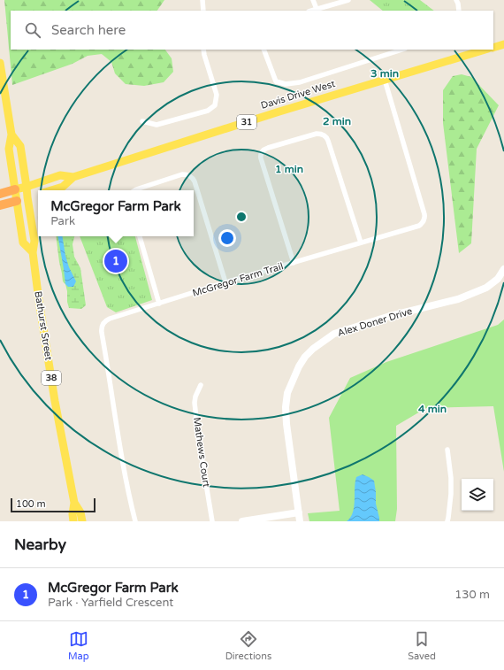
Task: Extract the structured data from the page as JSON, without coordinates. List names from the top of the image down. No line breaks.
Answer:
{"streets":{"highway":["Davis Drive West","31"],"main road":["Bathurst Street","38"],"street":["McGregor Farm Trail","Alex Doner Drive","Mathews Court"]},"crossings":[["Davis Drive West","McGregor Farm Trail"],["Davis Drive West","Bathurst Street"]],"scale_bar":"100 m","page":{"search":"Search here","popup":["McGregor Farm Park","Park"],"pins":"1","scale":"100 m","heading":"Nearby","list":[{"mark":"1","name":"McGregor Farm Park","note":"Park · Yarfield Crescent","value":"130 m"}],"nav":["Map","Directions","Saved"]},"rings":["3 min","2 min","1 min","4 min"]}
